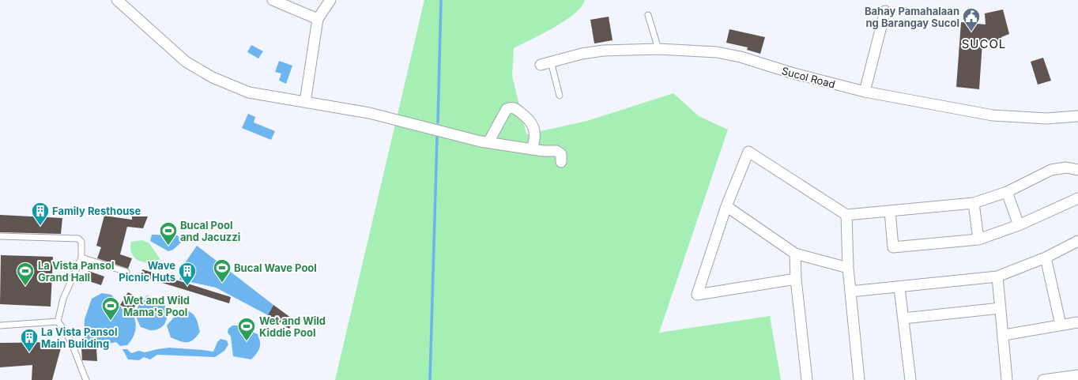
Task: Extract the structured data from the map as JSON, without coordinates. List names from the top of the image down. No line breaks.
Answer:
{"streets":{"street":["Sucol Road"]},"districts":["SUCOL"],"places":{"public building":["Bahay Pamahalaan ng Barangay Sucol"],"building":["Family Resthouse","Wave Picnic Huts","La Vista Pansol Main Building"],"sports":["Bucal Pool and Jacuzzi","Bucal Wave Pool","La Vista Pansol Grand Hall","Wet and Wild Mama's Pool","Wet and Wild Kiddie Pool"]}}
